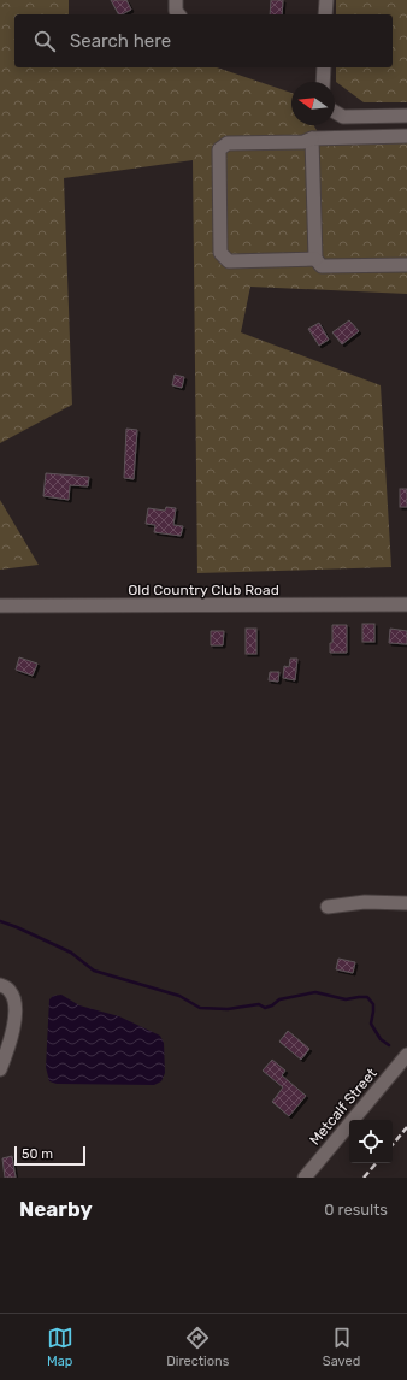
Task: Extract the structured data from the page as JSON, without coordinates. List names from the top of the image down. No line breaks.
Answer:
{"streets":{"street":["Old Country Club Road","Metcalf Street"]},"scale_bar":"50 m","north":"left","page":{"search":"Search here","scale":"50 m","heading":["Nearby","0 results"],"nav":["Map","Directions","Saved"]}}
